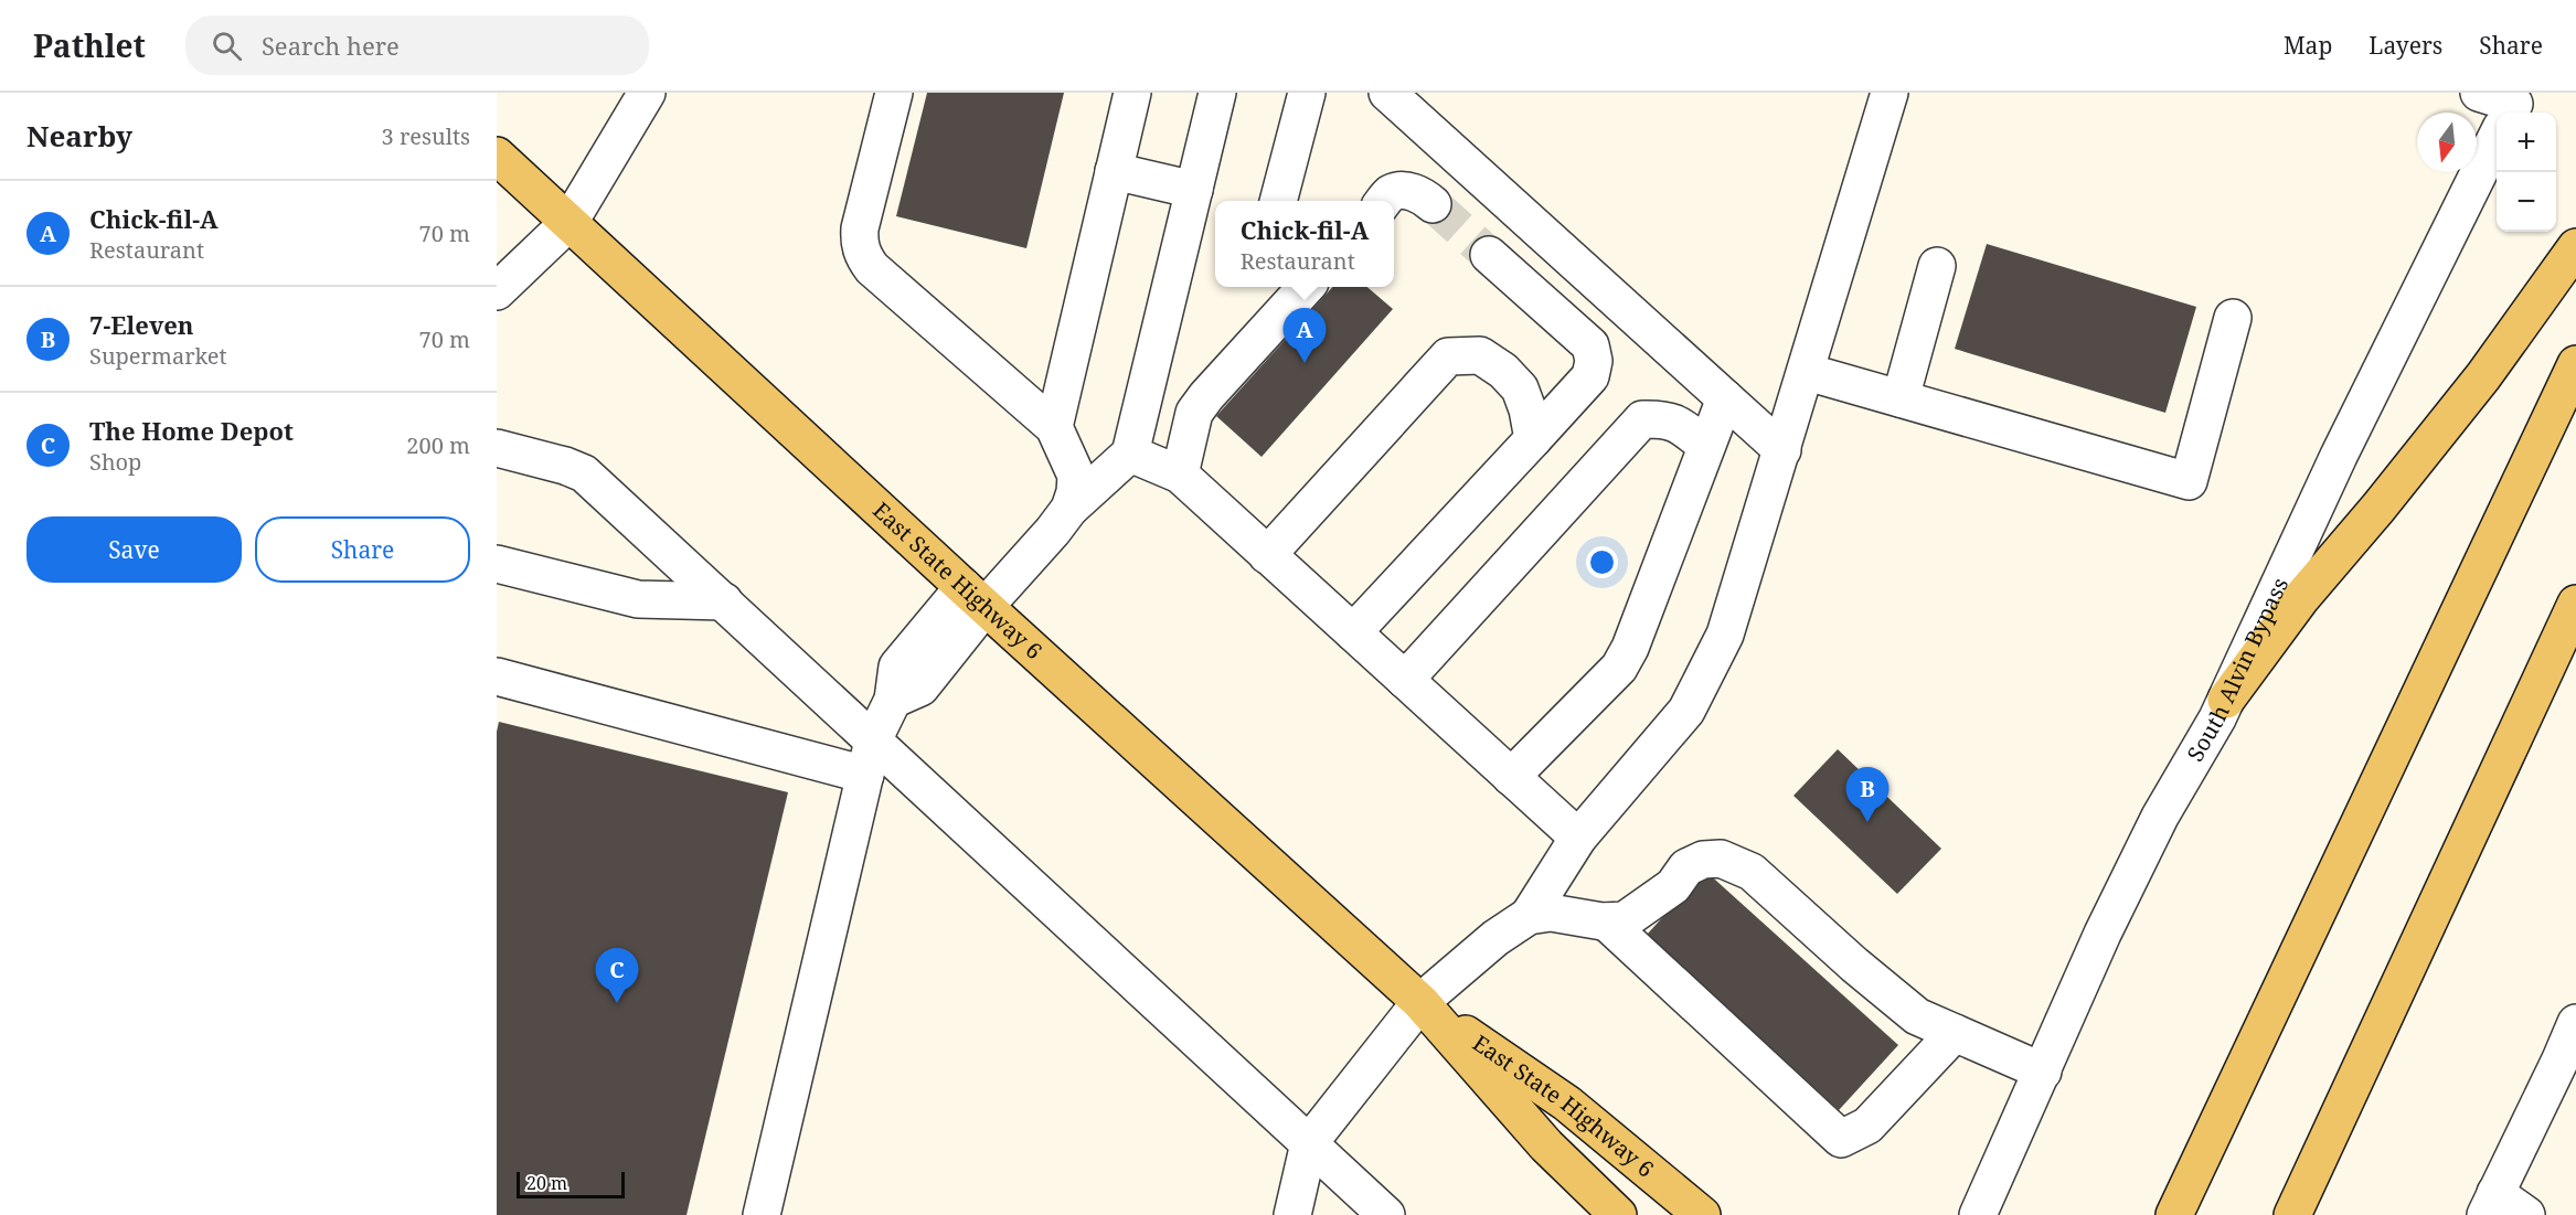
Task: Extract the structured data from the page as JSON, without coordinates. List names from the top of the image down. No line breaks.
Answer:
{"streets":{"main road":["East State Highway 6"],"street":["South Alvin Bypass"]},"scale_bar":"20 m","north":"bottom","page":{"header":"Pathlet","search":"Search here","nav":["Map","Layers","Share"],"heading":["Nearby","3 results"],"map_buttons":["+","−"],"list":[{"mark":"A","name":"Chick-fil-A","note":"Restaurant","value":"70 m"},{"mark":"B","name":"7-Eleven","note":"Supermarket","value":"70 m"},{"mark":"C","name":"The Home Depot","note":"Shop","value":"200 m"}],"popup":["Chick-fil-A","Restaurant"],"pins":["A","B","C"],"buttons":["Save","Share"],"scale":"20 m"}}
